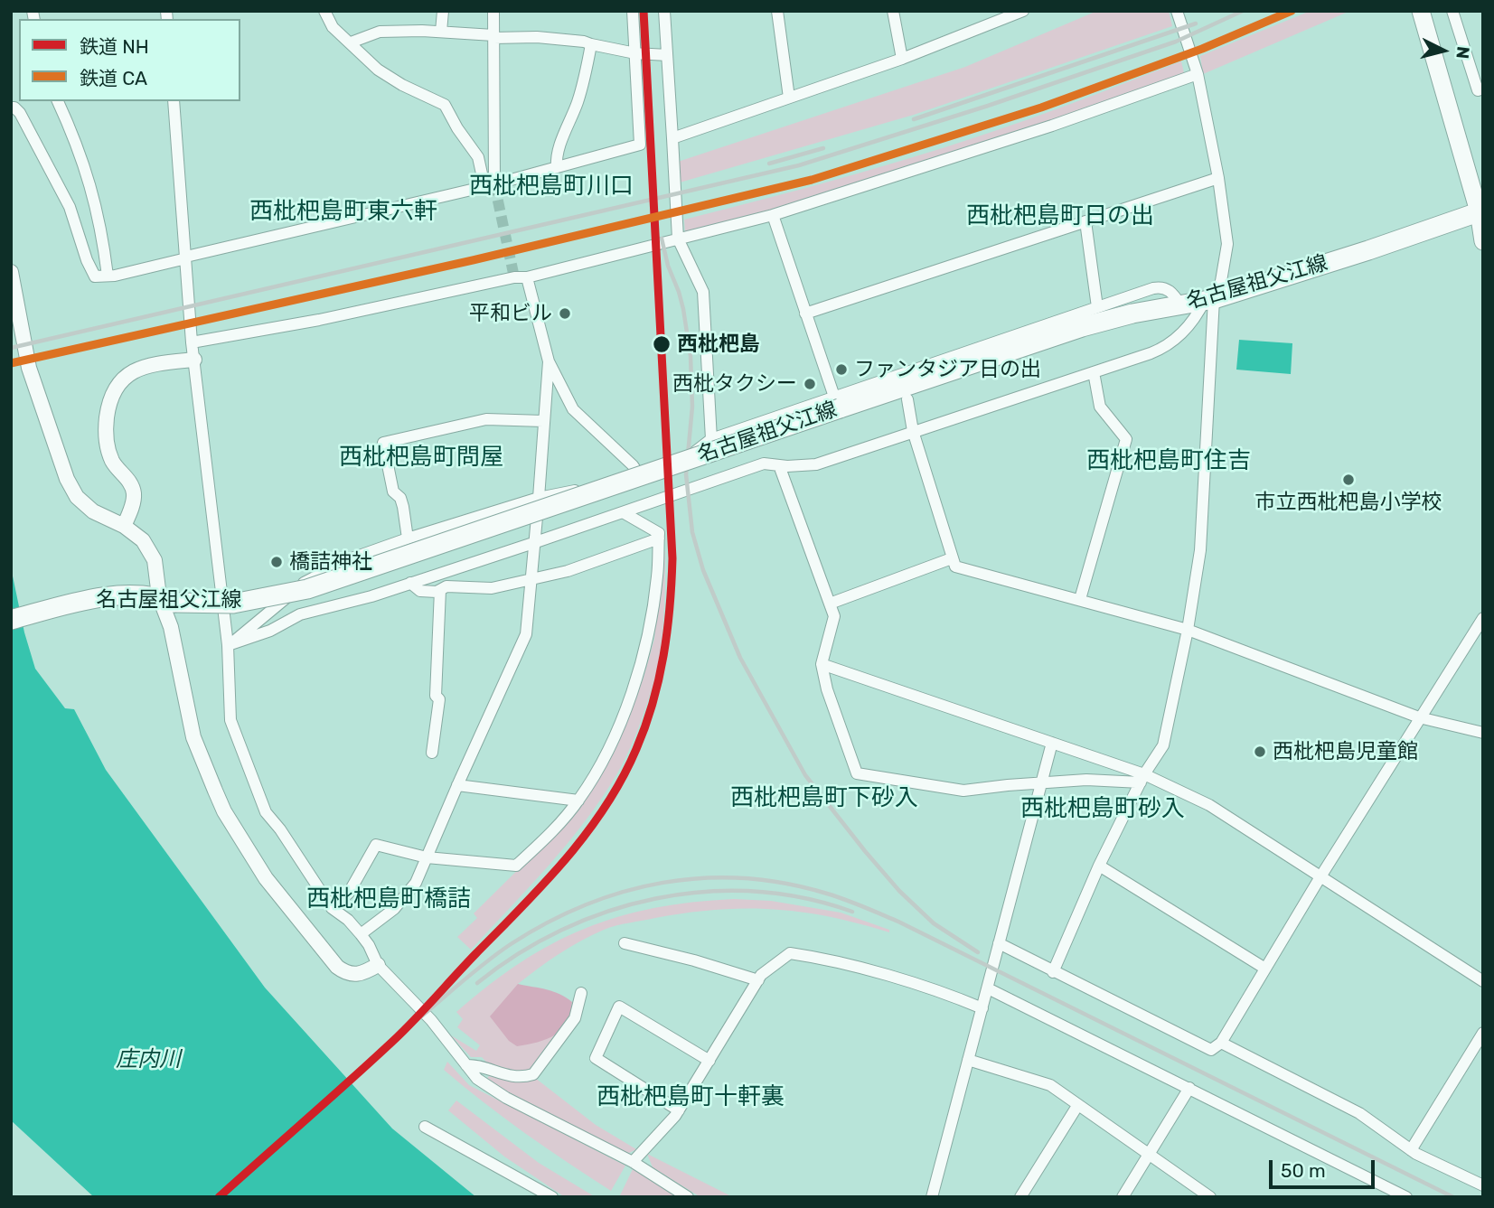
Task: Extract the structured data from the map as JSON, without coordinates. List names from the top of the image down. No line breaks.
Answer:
{"streets":{"main road":["名古屋祖父江線"]},"districts":["西枇杷島町川口","西枇杷島町東六軒","西枇杷島町日の出","西枇杷島町問屋","西枇杷島町住吉","西枇杷島町下砂入","西枇杷島町砂入","西枇杷島町橋詰","西枇杷島町十軒裏"],"water":["庄内川"],"places":["平和ビル","西枇杷島","ファンタジア日の出","西枇タクシー","市立西枇杷島小学校","橋詰神社","西枇杷島児童館"],"lines":["rail line NH","rail line CA"],"legend":["鉄道 NH","鉄道 CA"],"scale_bar":"50 m","north":"right"}
